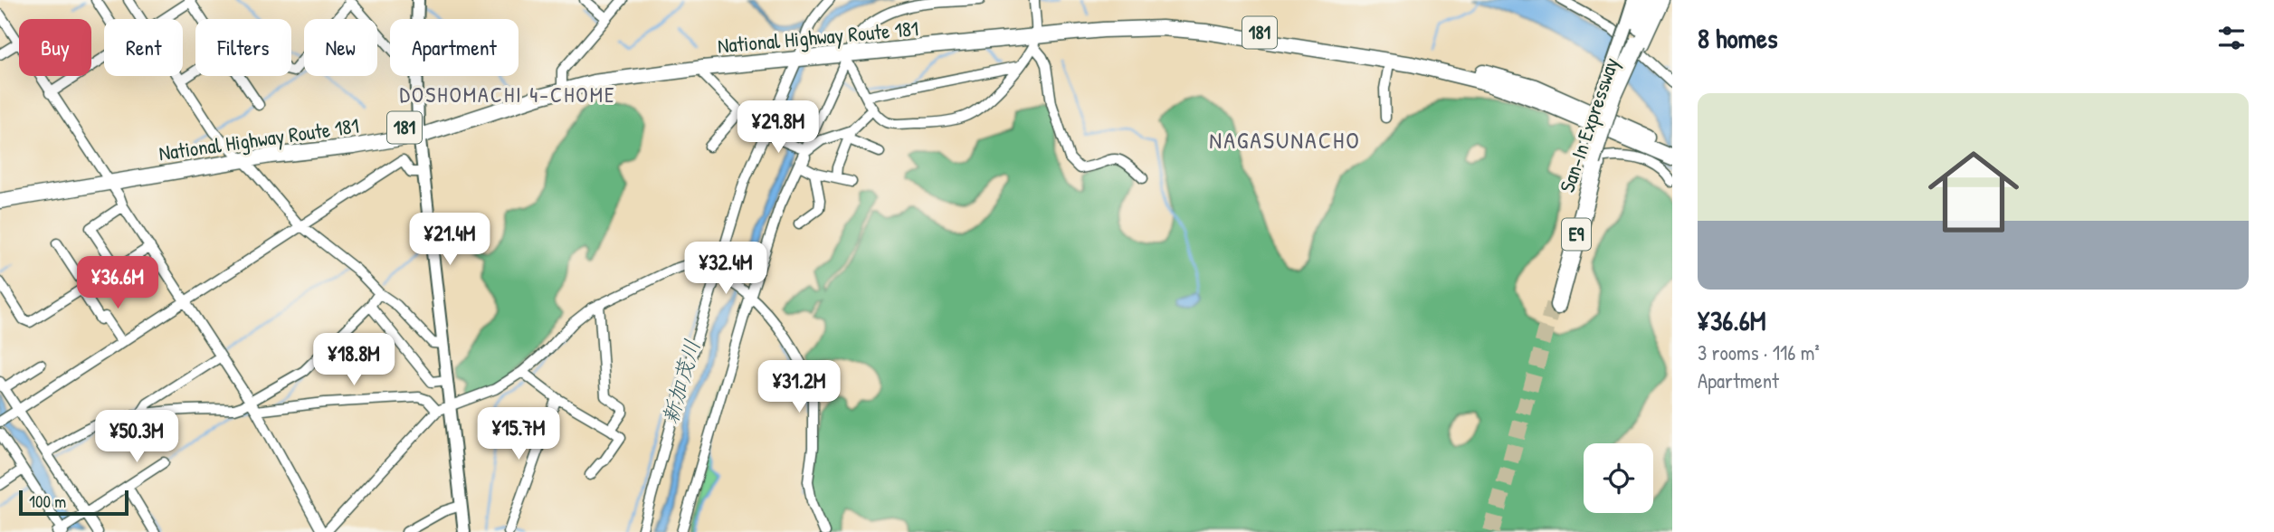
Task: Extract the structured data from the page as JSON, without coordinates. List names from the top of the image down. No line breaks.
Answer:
{"streets":{"highway":["181","National Highway Route 181","San-In Expressway","E9"]},"districts":["DOSHOMACHI 4-CHOME","NAGASUNACHO"],"water":["新加茂川"],"scale_bar":"100 m","page":{"heading":"8 homes","chip":["Buy","Rent","Filters","New","Apartment"],"list":[{"name":"¥36.6M","note":"3 rooms · 116 m² · Apartment"}],"price":["¥29.8M","¥21.4M","¥32.4M","¥36.6M","¥18.8M","¥31.2M","¥15.7M","¥50.3M"],"scale":"100 m"}}
